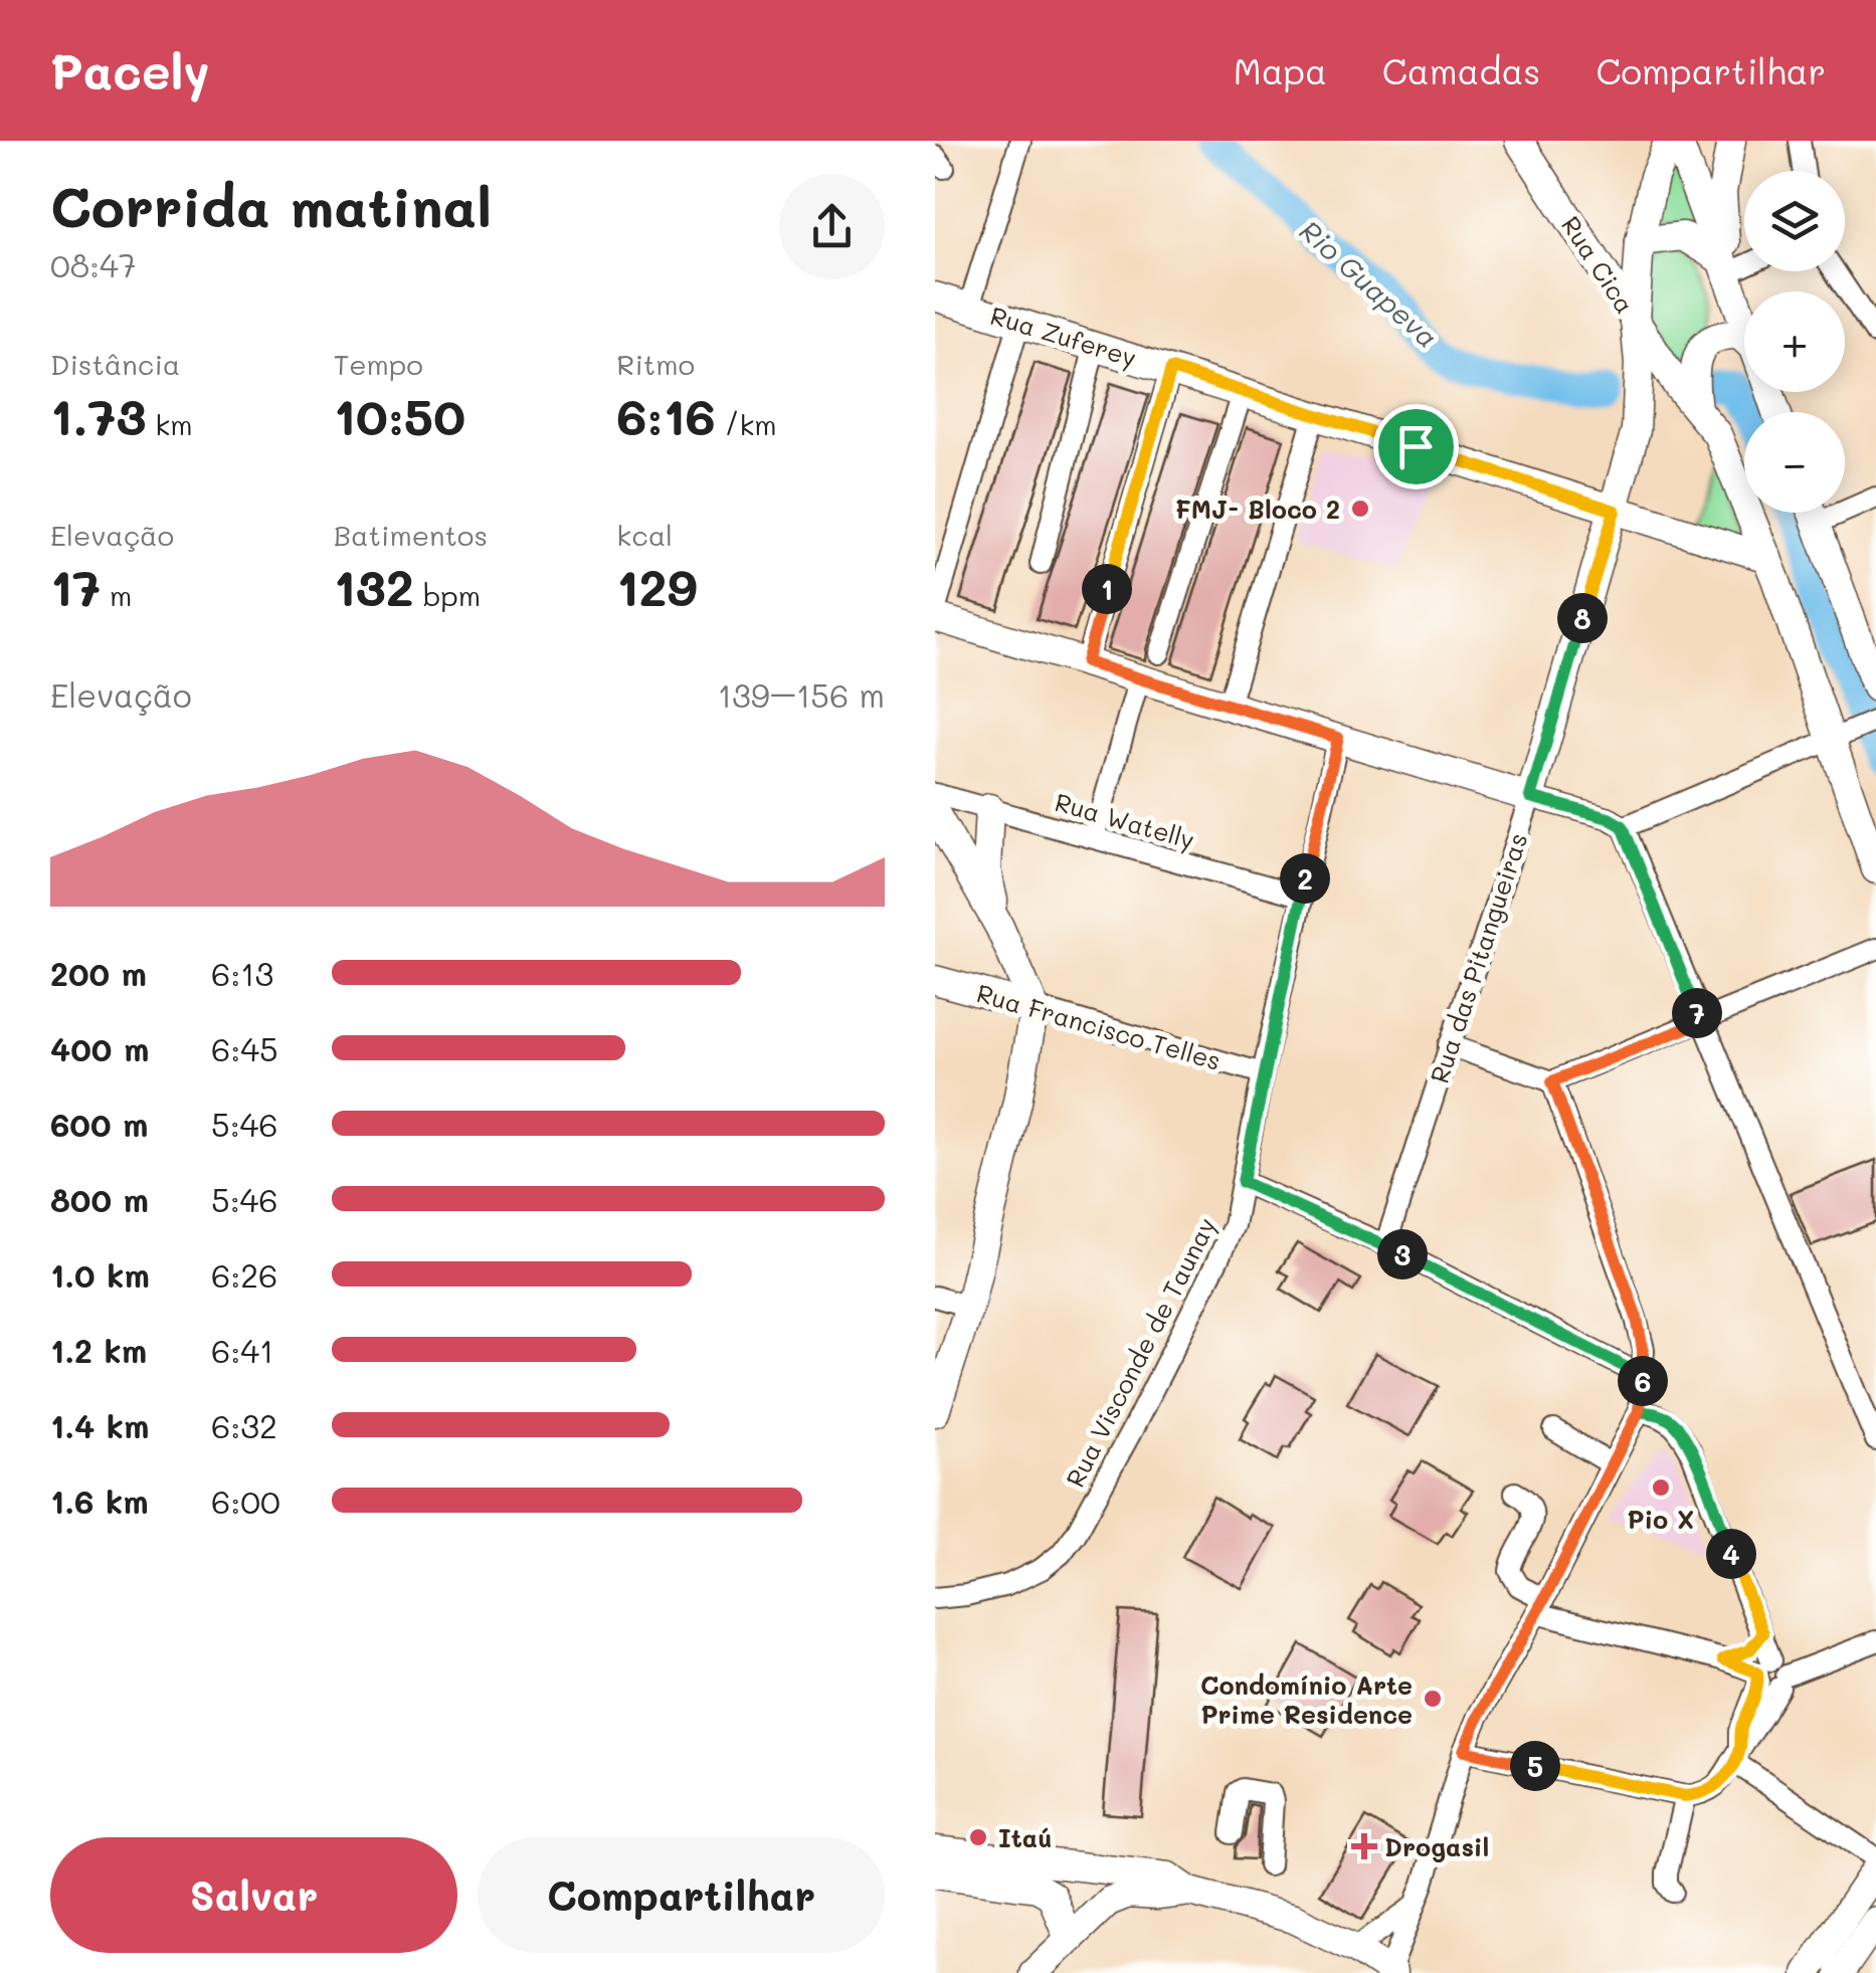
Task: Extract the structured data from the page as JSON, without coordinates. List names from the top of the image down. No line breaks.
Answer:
{"streets":{"main road":["Rua Cica","Rua Zuferey","Rua das Pitangueiras","Rua Francisco Telles"],"street":["Rua Watelly","Rua Visconde de Taunay"]},"crossings":[["Rua Cica","Rua Zuferey"],["Rua Cica","Rua das Pitangueiras"],["Rua Zuferey","Rua das Pitangueiras"],["Rua Watelly","Rua Visconde de Taunay"],["Rua Francisco Telles","Rua Visconde de Taunay"]],"water":["Rio Guapeva"],"places":{"other":["FMJ- Bloco 2","Pio X","Condomínio Arte Prime Residence","Itaú"],"health":["Drogasil"]},"page":{"header":"Pacely","nav":["Mapa","Camadas","Compartilhar"],"heading":["Corrida matinal","08:47"],"map_buttons":["+","−"],"stats":[["Distância","1.73 km"],["Tempo","10:50"],["Ritmo","6:16 /km"],["Elevação","17 m"],["Batimentos","132 bpm"],["kcal","129"]],"pins":["1","8","2","7","3","6","4","5"],"chart":["Elevação","139–156 m"],"list":[{"name":"200 m","note":"6:13"},{"name":"400 m","note":"6:45"},{"name":"600 m","note":"5:46"},{"name":"800 m","note":"5:46"},{"name":"1.0 km","note":"6:26"},{"name":"1.2 km","note":"6:41"},{"name":"1.4 km","note":"6:32"},{"name":"1.6 km","note":"6:00"}],"buttons":["Salvar","Compartilhar"]}}
